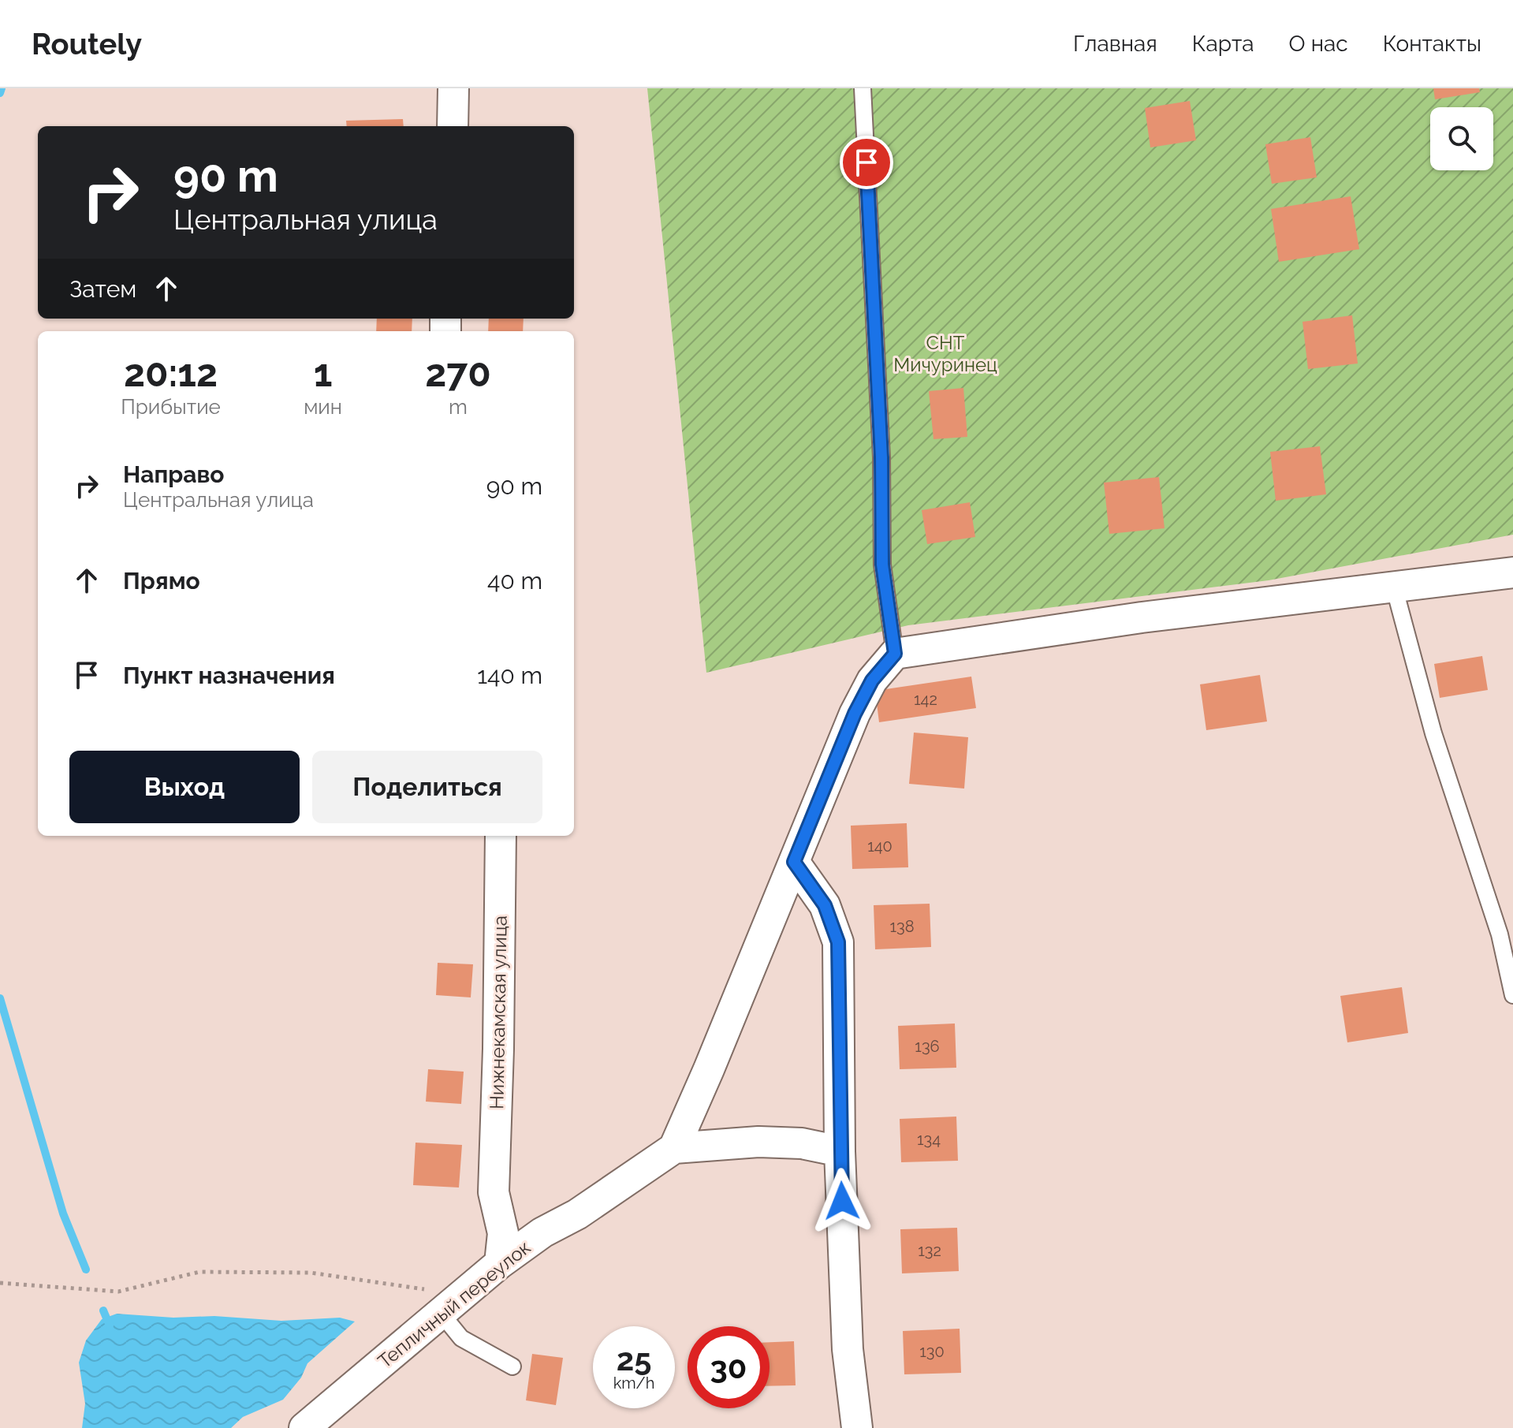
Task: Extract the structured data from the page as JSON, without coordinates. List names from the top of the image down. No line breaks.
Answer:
{"streets":{"street":["Нижнекамская улица","Тепличный переулок"]},"crossings":[["Нижнекамская улица","Тепличный переулок"]],"parks":["СНТ Мичуринец"],"house_numbers":["142","140","138","136","134","132","130"],"page":{"header":"Routely","nav":["Главная","Карта","О нас","Контакты"],"turn":["90 m","Центральная улица"],"then":"Затем","eta":["20:12","Прибытие","1","мин","270","m"],"list":[{"name":"Направо","note":"Центральная улица","value":"90 m"},{"name":"Прямо","value":"40 m"},{"name":"Пункт назначения","value":"140 m"}],"buttons":["Выход","Поделиться"],"speed":"25 km/h","limit":"30"}}
